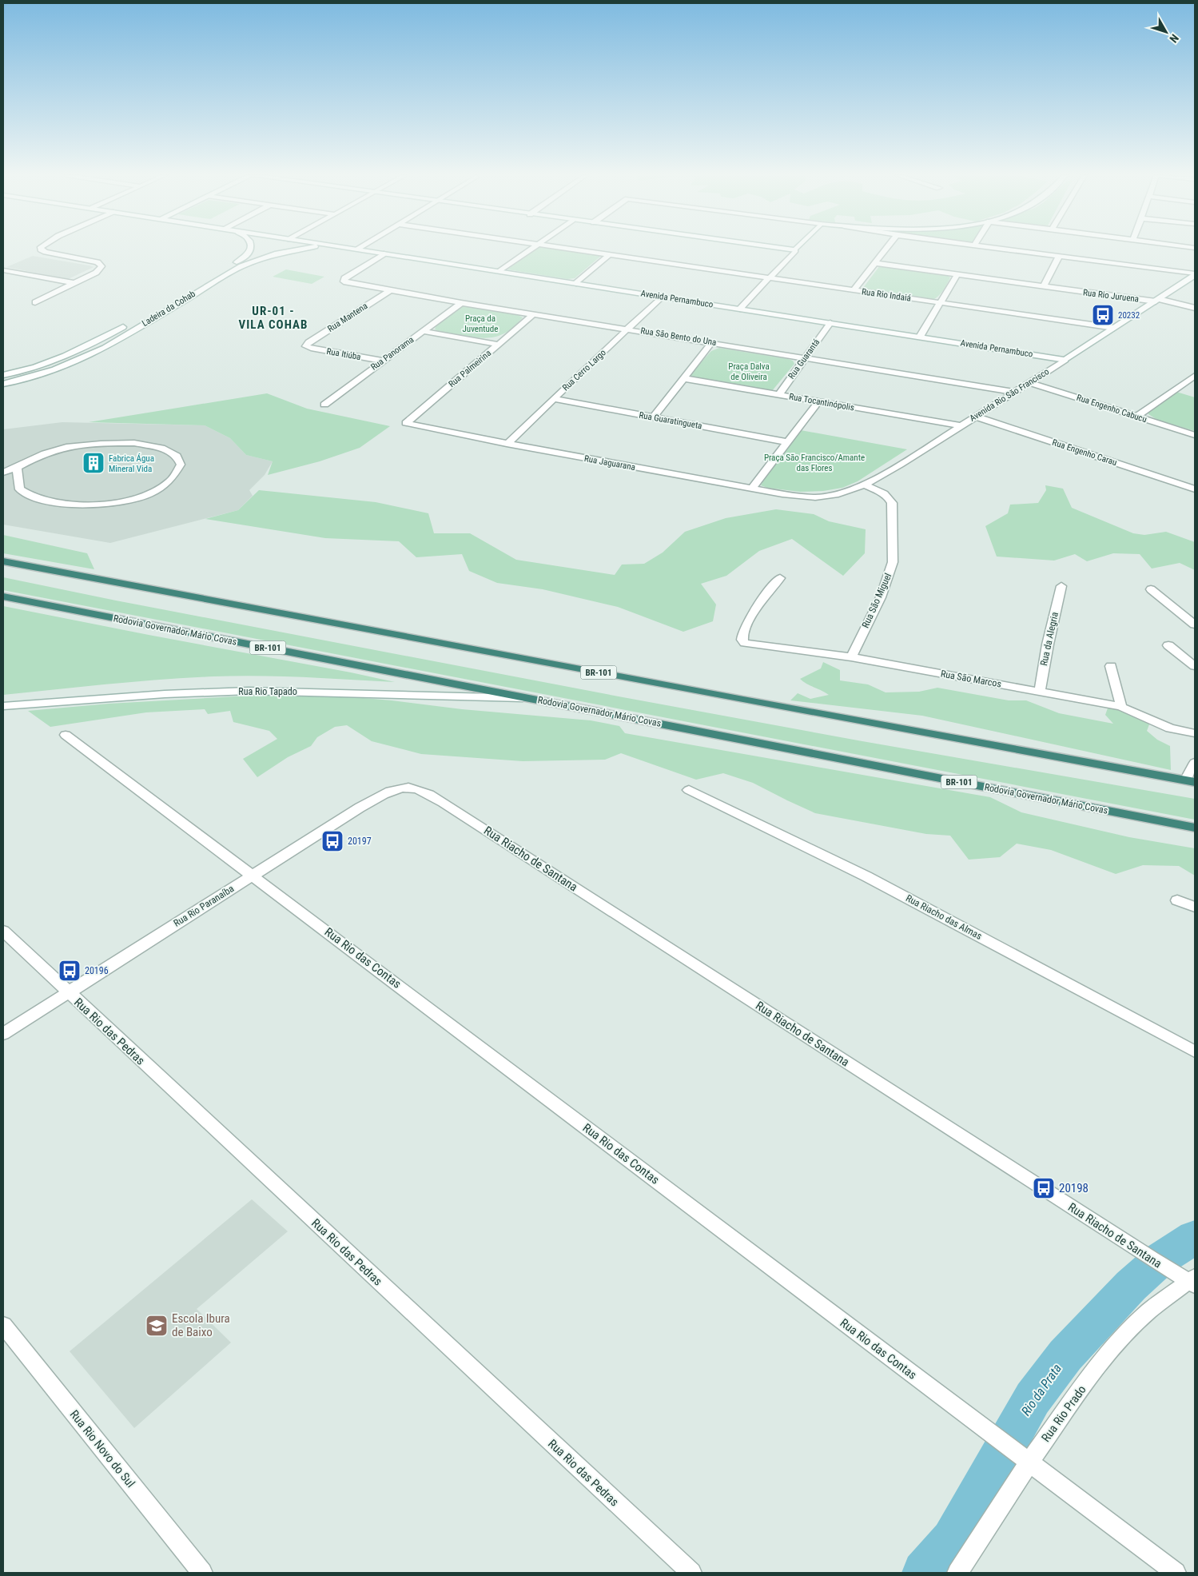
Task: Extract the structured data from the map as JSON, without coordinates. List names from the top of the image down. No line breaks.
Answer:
{"streets":{"highway":["Rodovia Governador Mário Covas","BR-101"],"street":["Rua Rio Indaiá","Rua Rio Juruena","Avenida Pernambuco","Ladeira da Cohab","Rua Mantena","Rua São Bento do Una","Rua Panorama","Rua Itiúba","Rua Guarantá","Rua Palmeirina","Rua Cerro Largo","Avenida Rio São Francisco","Rua Tocantinópolis","Rua Engenho Cabucu","Rua Guaratingueta","Rua Engenho Carau","Rua Jaguarana","Rua São Miguel","Rua da Alegria","Rua São Marcos","Rua Rio Tapado","Rua Riacho de Santana","Rua Rio Paranaíba","Rua Riacho das Almas","Rua Rio das Contas","Rua Rio das Pedras","Rua Rio Prado","Rua Rio Novo do Sul"]},"crossings":[["Rua Rio Indaiá","Avenida Rio São Francisco"],["Rua Rio Juruena","Avenida Rio São Francisco"],["Avenida Pernambuco","Rua São Bento do Una"],["Avenida Pernambuco","Rua Guarantá"],["Avenida Pernambuco","Rua Cerro Largo"],["Avenida Pernambuco","Avenida Rio São Francisco"],["Rua Mantena","Rua São Bento do Una"],["Rua Mantena","Rua Itiúba"],["Rua São Bento do Una","Rua Panorama"],["Rua São Bento do Una","Rua Guarantá"],["Rua São Bento do Una","Rua Palmeirina"],["Rua São Bento do Una","Rua Cerro Largo"],["Rua São Bento do Una","Avenida Rio São Francisco"],["Rua Panorama","Rua Itiúba"],["Rua Guarantá","Rua Tocantinópolis"],["Rua Palmeirina","Rua Jaguarana"],["Rua Cerro Largo","Rua Guaratingueta"],["Rua Cerro Largo","Rua Jaguarana"],["Avenida Rio São Francisco","Rua Tocantinópolis"],["Avenida Rio São Francisco","Rua Engenho Cabucu"],["Avenida Rio São Francisco","Rua Engenho Carau"],["Avenida Rio São Francisco","Rua Jaguarana"],["Avenida Rio São Francisco","Rua São Miguel"],["Rua São Miguel","Rua São Marcos"],["Rodovia Governador Mário Covas","Rua Rio Tapado"],["Rua da Alegria","Rua São Marcos"],["Rua Riacho de Santana","Rua Rio Paranaíba"],["Rua Riacho de Santana","Rua Rio Prado"],["Rua Rio Paranaíba","Rua Rio das Contas"],["Rua Rio Paranaíba","Rua Rio das Pedras"],["Rua Rio das Contas","Rua Rio Prado"]],"districts":["UR-01 - VILA COHAB"],"water":["Rio da Prata"],"parks":["Praça da Juventude","Praça Dalva de Oliveira","Praça São Francisco/Amante das Flores"],"places":{"bus stop":["20232","20197","20196","20198"],"building":["Fabrica Água Mineral Vida"],"school or university":["Escola Ibura de Baixo"]},"north":"bottom right"}
